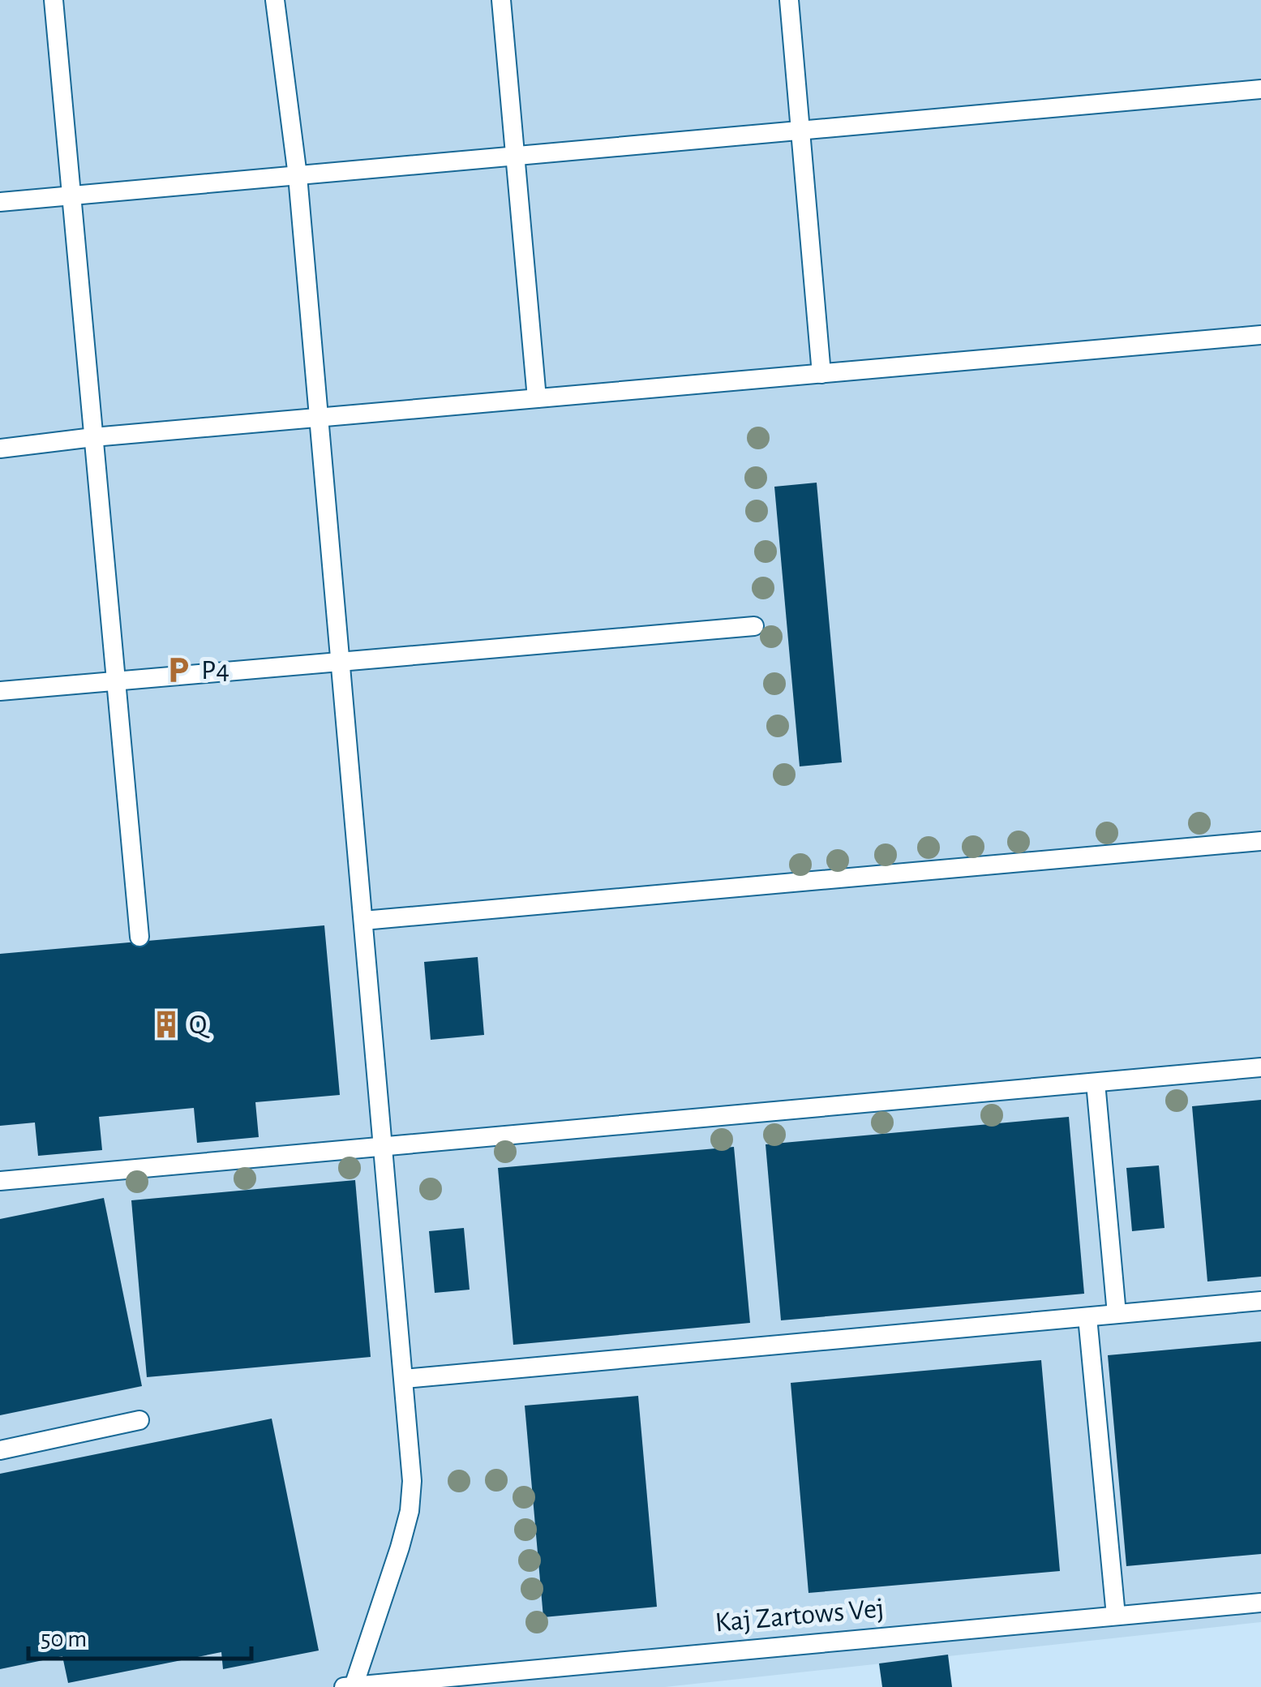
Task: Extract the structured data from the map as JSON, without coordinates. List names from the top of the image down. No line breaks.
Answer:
{"streets":{"lane":["Kaj Zartows Vej"]},"places":{"parking":["P4"],"building":["Q"]},"scale_bar":"50 m"}
